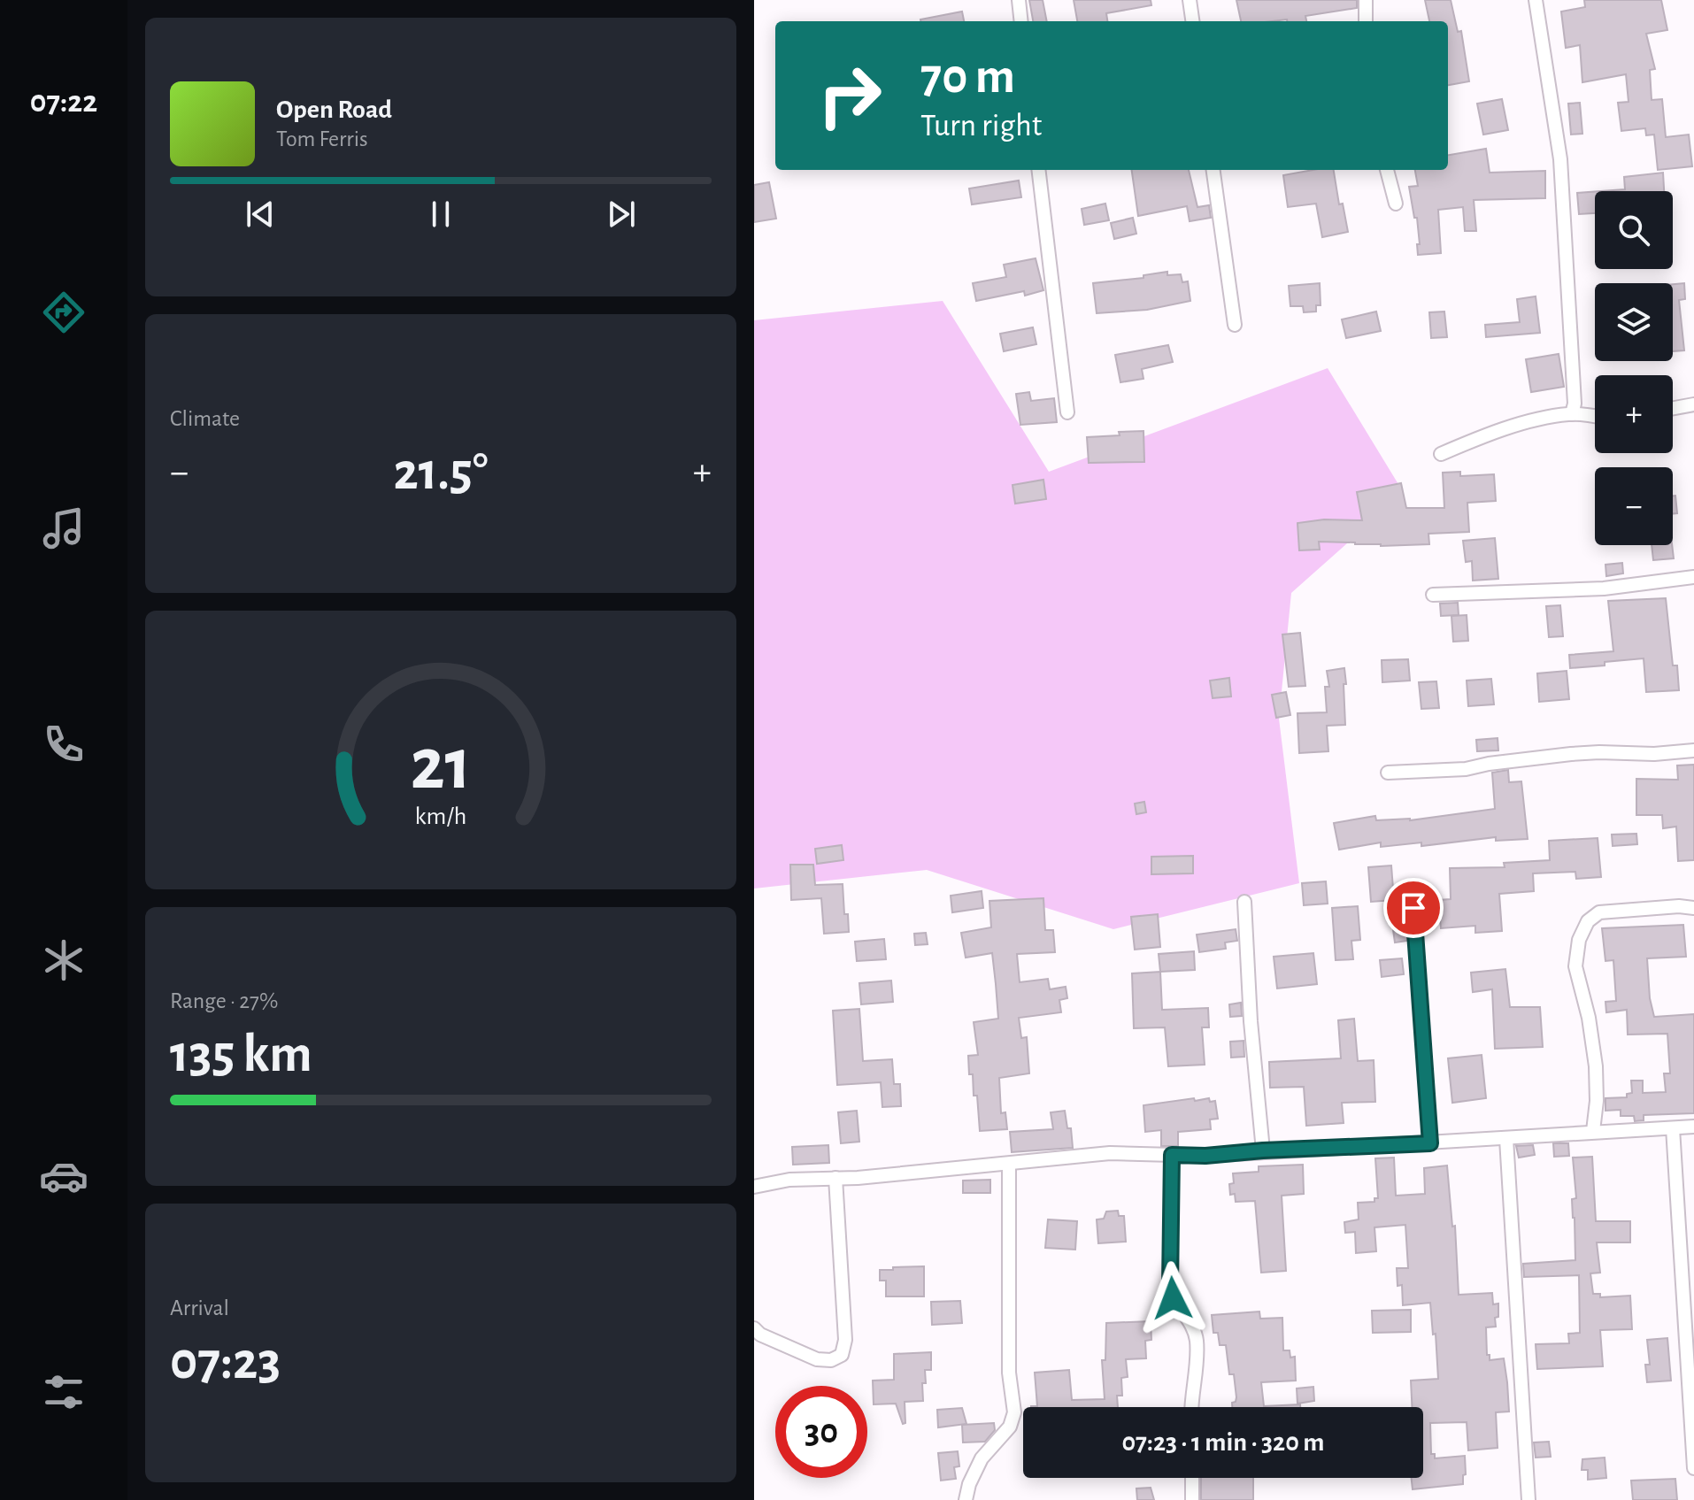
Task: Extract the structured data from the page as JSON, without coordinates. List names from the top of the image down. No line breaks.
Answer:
{"page":{"tabs":"07:22","turn":["70 m","Turn right"],"song":["Open Road","Tom Ferris"],"map_buttons":["+","−"],"tile":["Climate",["Range · 27%","135 km"],["Arrival","07:23"]],"heat":["−","21.5°","+"],"limit":"30","trip":"07:23 · 1 min · 320 m","gauge":["21","km/h"]}}
